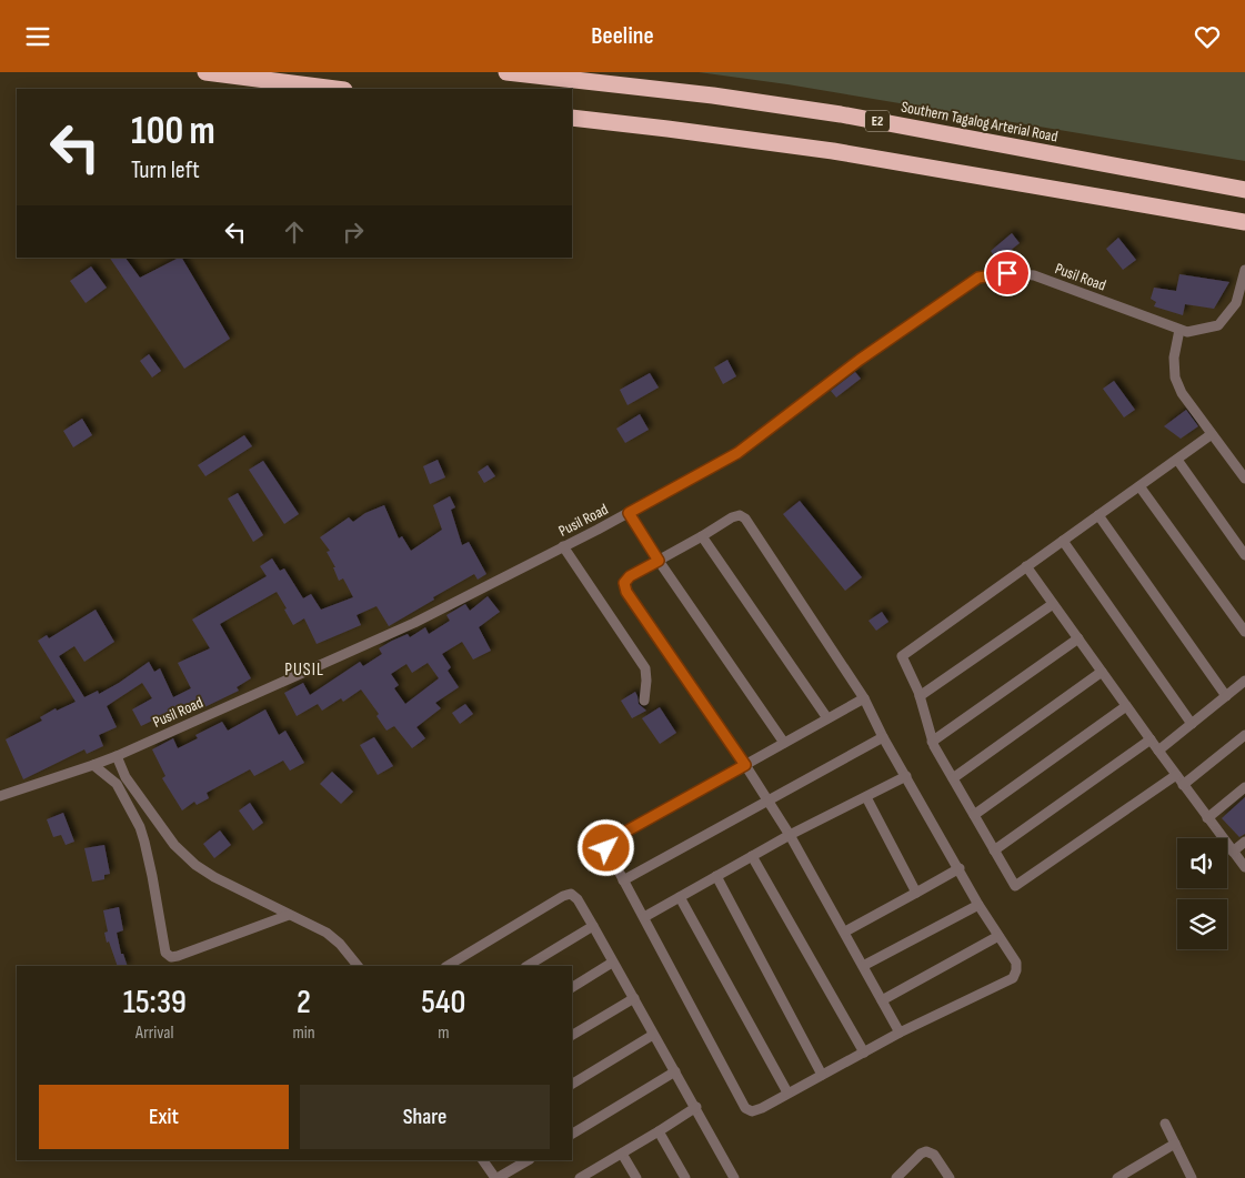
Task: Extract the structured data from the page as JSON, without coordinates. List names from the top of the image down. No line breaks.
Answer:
{"streets":{"highway":["E2","Southern Tagalog Arterial Road"],"street":["Pusil Road"]},"districts":["PUSIL"],"page":{"header":"Beeline","turn":["100 m","Turn left"],"eta":["15:39","Arrival","2","min","540","m"],"buttons":["Exit","Share"]}}
